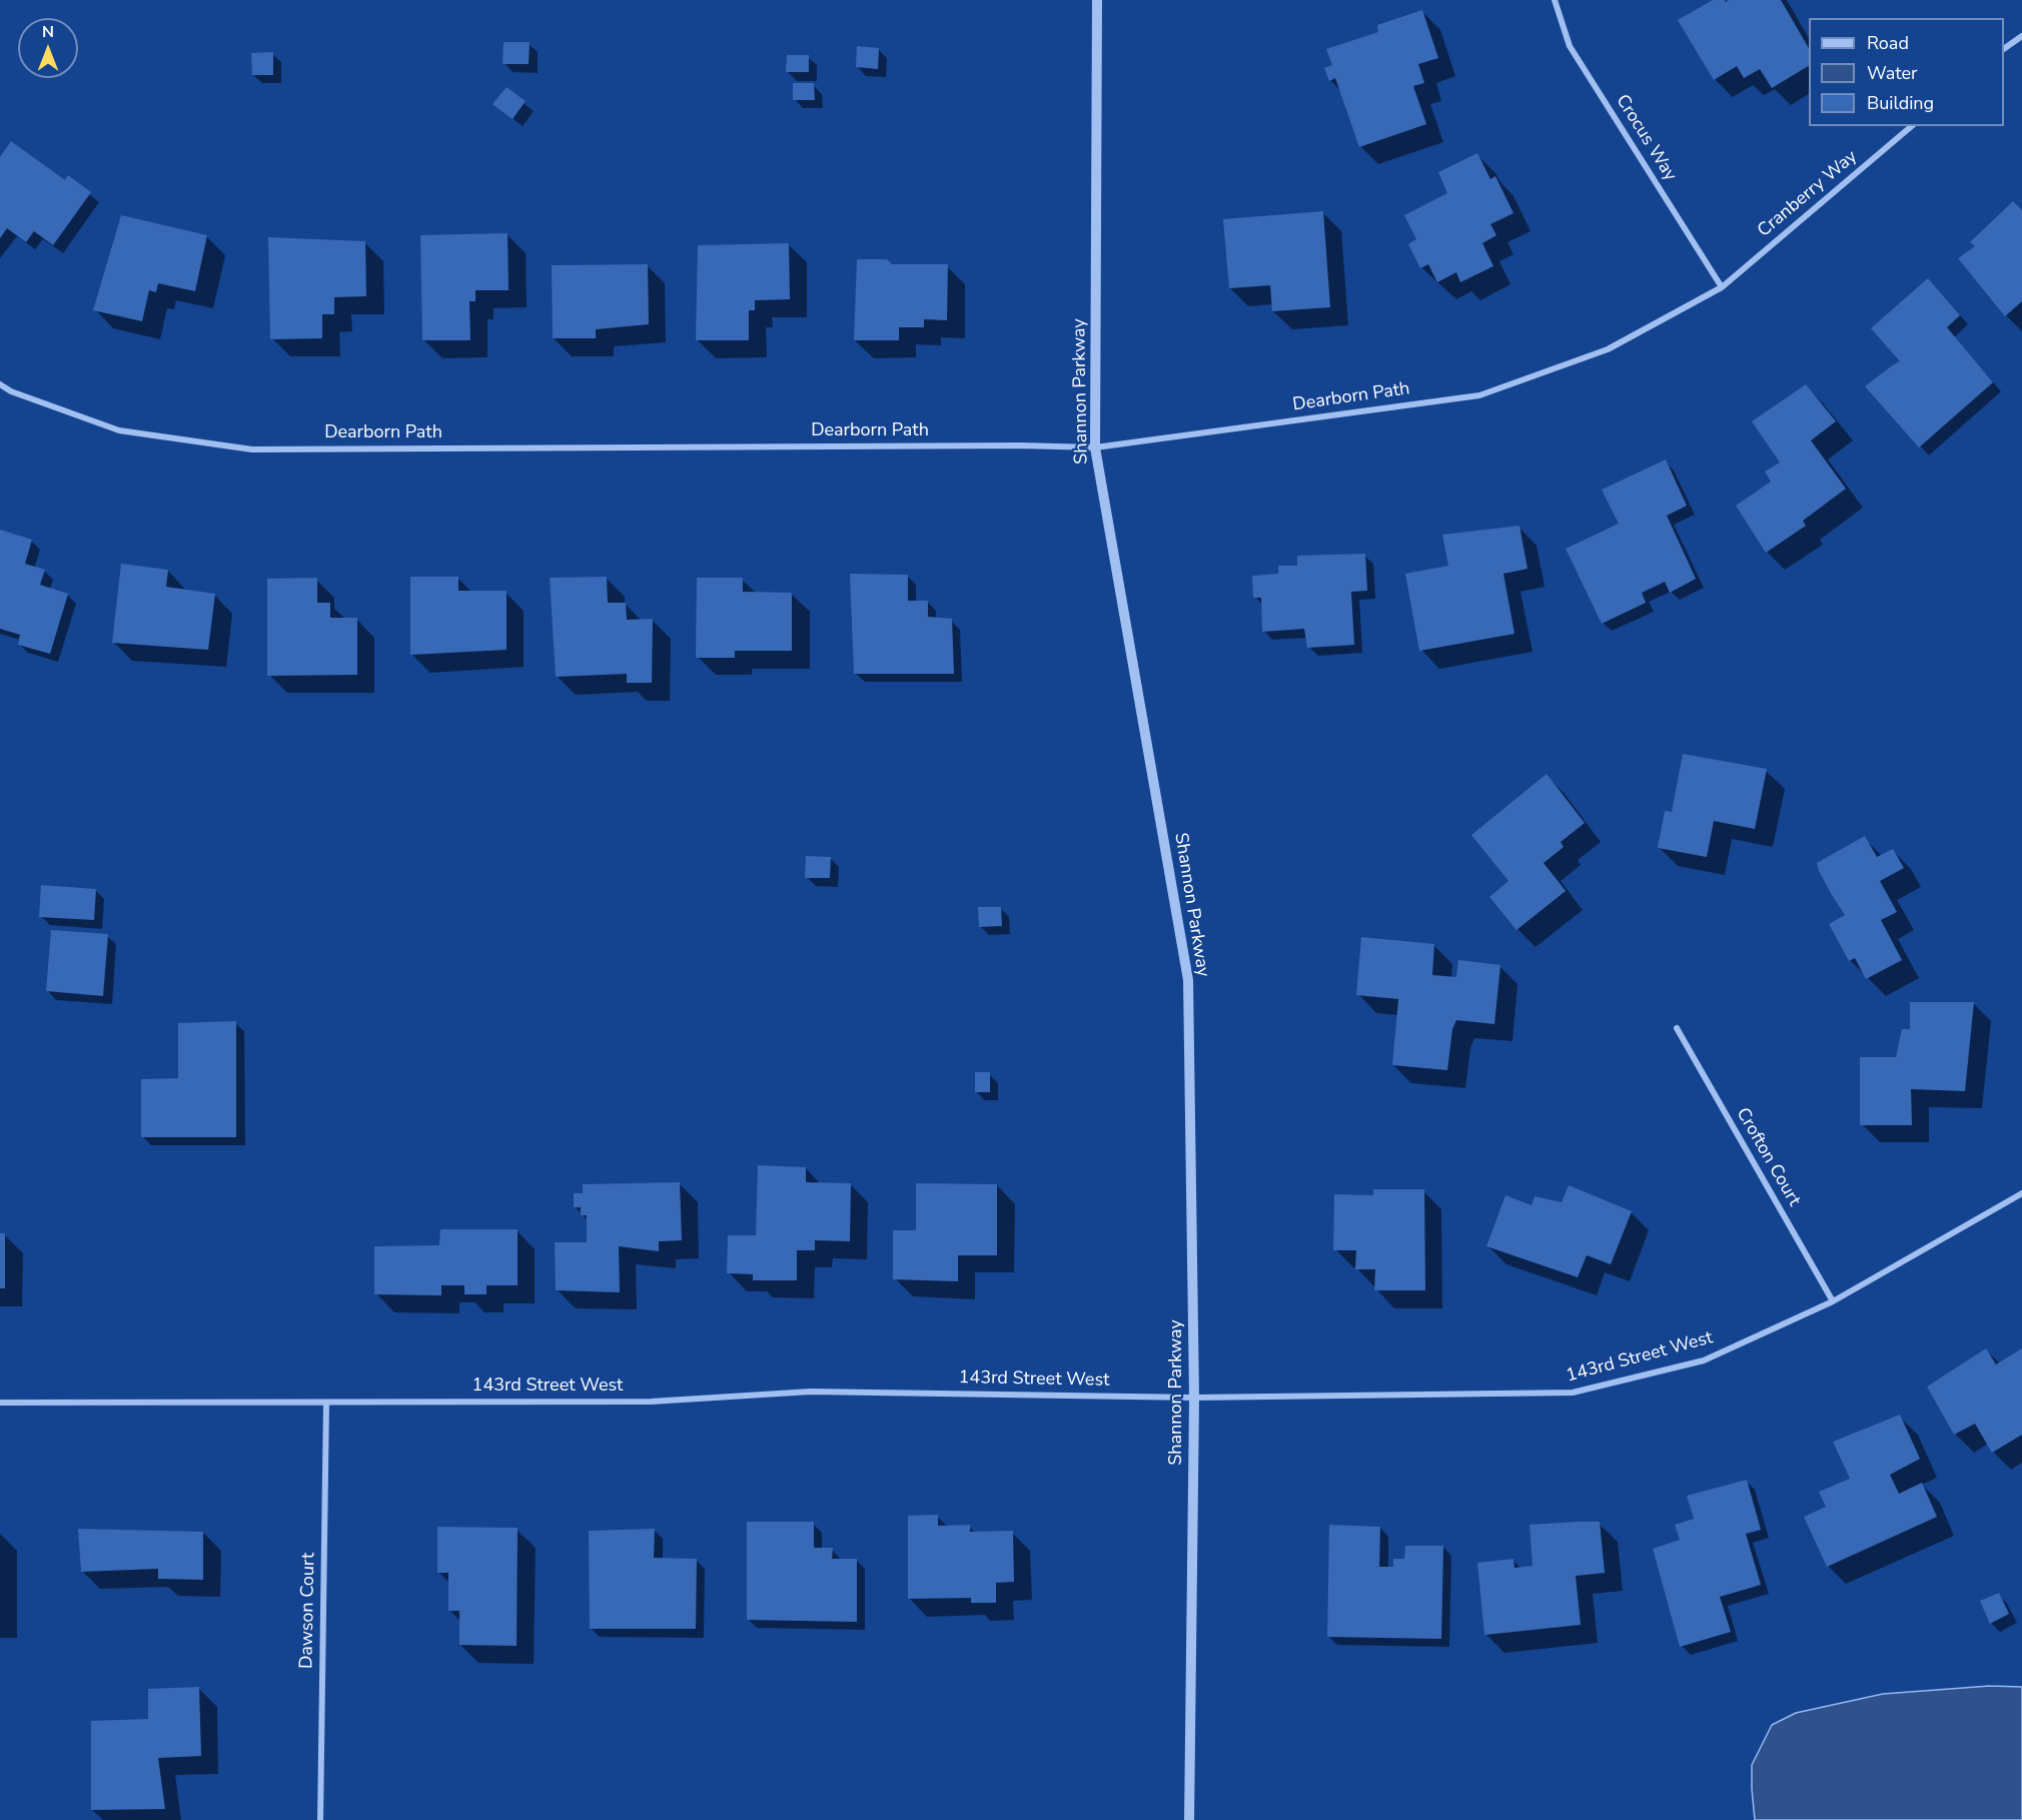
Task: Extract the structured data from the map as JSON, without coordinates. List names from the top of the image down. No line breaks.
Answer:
{"streets":{"street":["Crocus Way","Cranberry Way","Shannon Parkway","Dearborn Path","Crofton Court","143rd Street West","Dawson Court"]},"crossings":[["Crocus Way","Cranberry Way"],["Crocus Way","Dearborn Path"],["Cranberry Way","Dearborn Path"],["Shannon Parkway","Dearborn Path"],["Shannon Parkway","143rd Street West"],["Crofton Court","143rd Street West"],["143rd Street West","Dawson Court"]],"legend":["Road","Water","Building"],"north":"top"}
